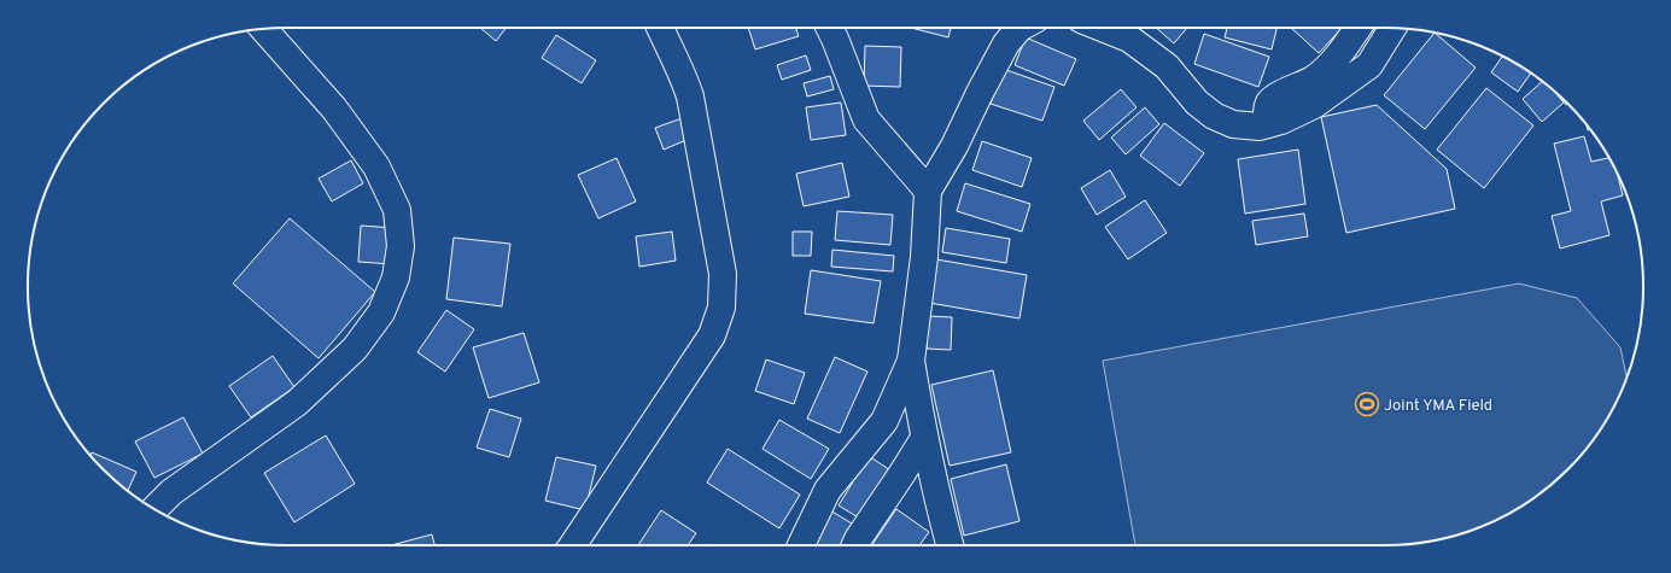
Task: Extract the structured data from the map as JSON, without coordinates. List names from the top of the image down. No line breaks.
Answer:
{"places":{"sports":["Joint YMA Field"]}}
